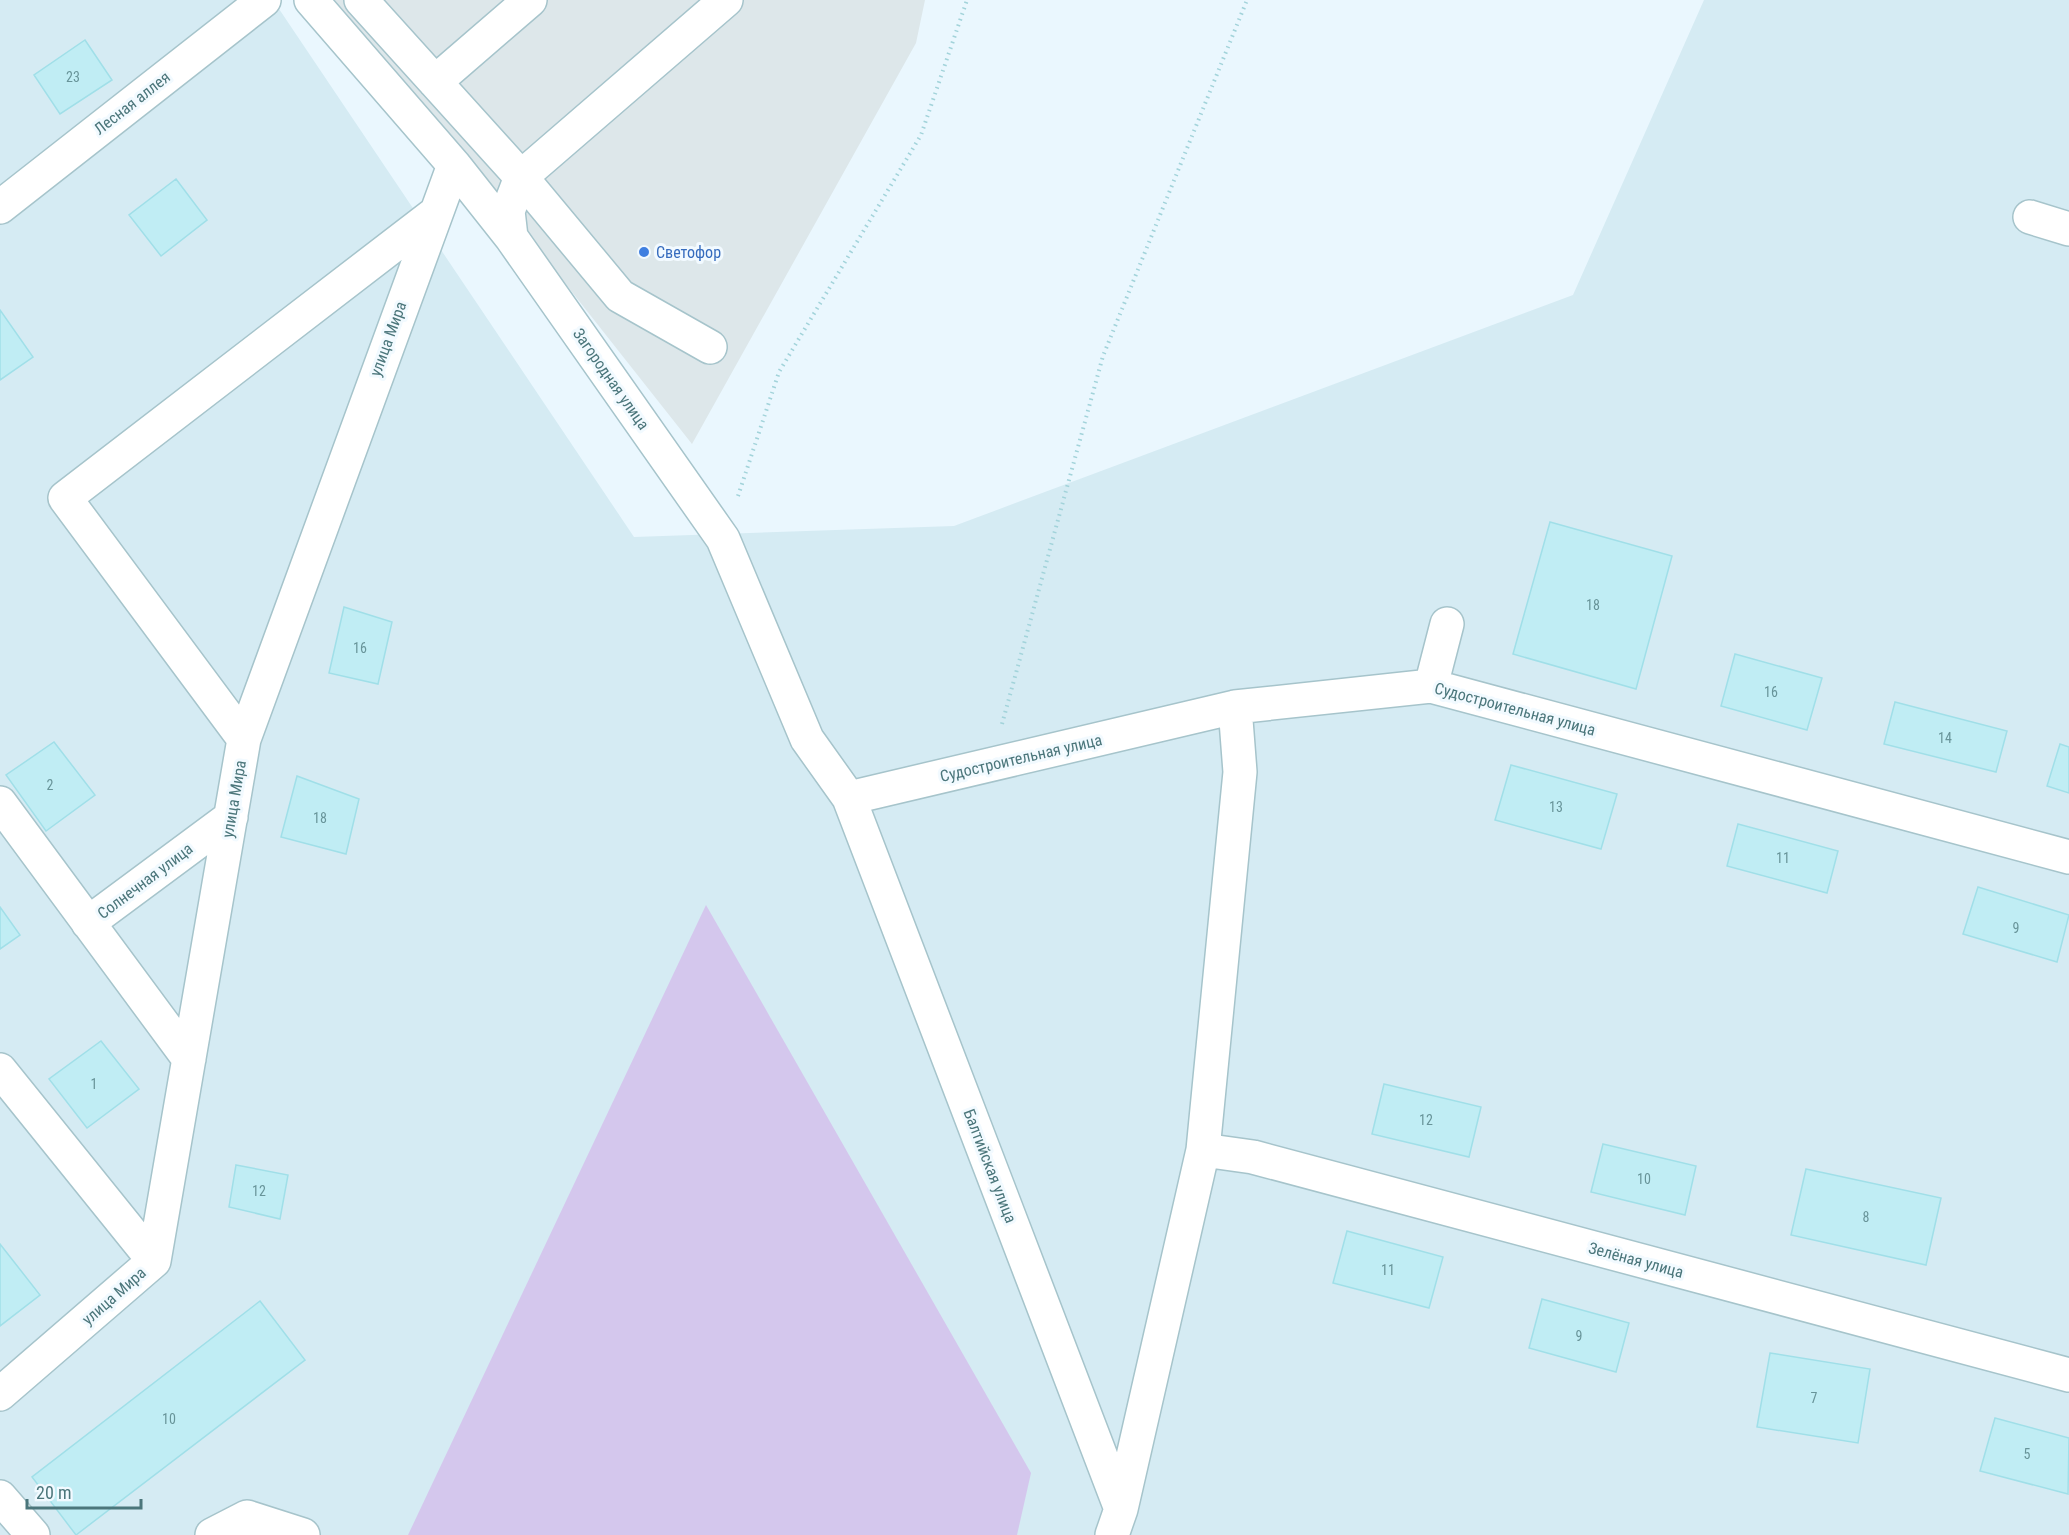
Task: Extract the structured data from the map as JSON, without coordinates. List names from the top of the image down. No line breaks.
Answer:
{"streets":{"street":["Лесная аллея","улица Мира","Загородная улица","Судостроительная улица","Солнечная улица","Балтийская улица","Зелёная улица"]},"crossings":[["улица Мира","Загородная улица"],["улица Мира","Солнечная улица"],["Загородная улица","Судостроительная улица"],["Загородная улица","Балтийская улица"],["Судостроительная улица","Балтийская улица"]],"places":["Светофор"],"house_numbers":["23","18","16","16","14","2","13","18","11","9","1","12","10","12","8","11","9","7","10","5"],"scale_bar":"20 m"}
